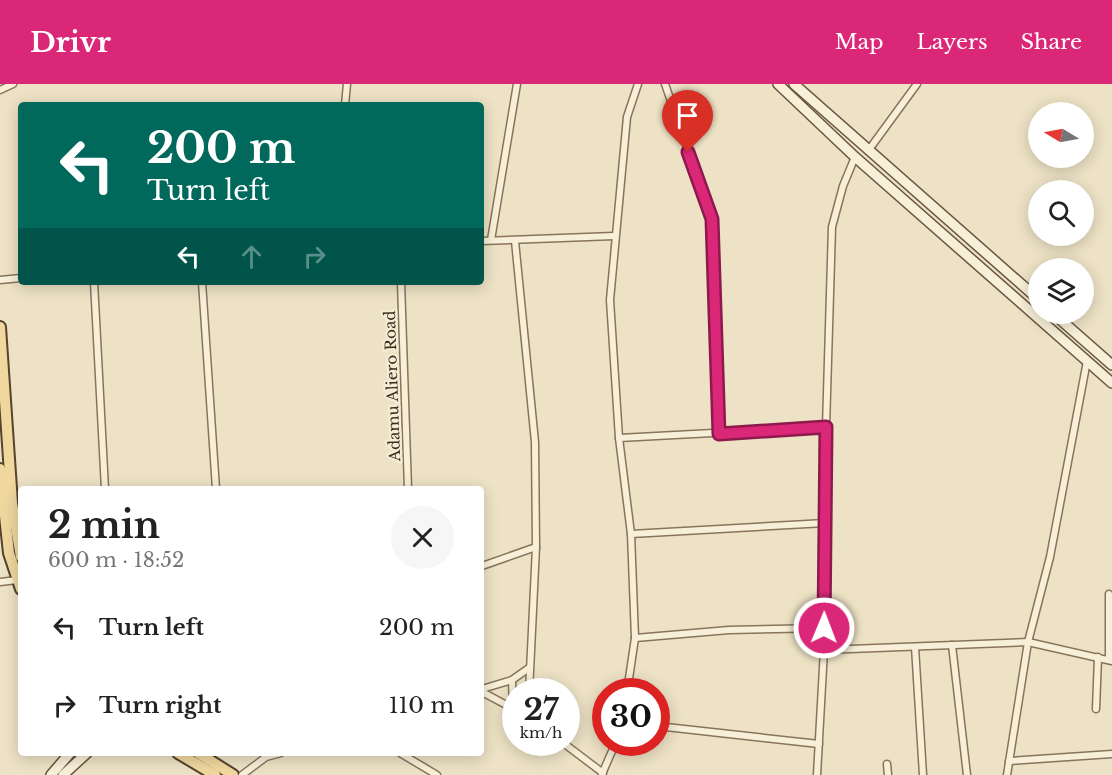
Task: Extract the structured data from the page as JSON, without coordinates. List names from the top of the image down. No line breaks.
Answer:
{"streets":{"street":["Adamu Aliero Road"]},"north":"left","page":{"header":"Drivr","nav":["Map","Layers","Share"],"turn":["200 m","Turn left"],"heading":["2 min","600 m · 18:52"],"list":[{"name":"Turn left","value":"200 m"},{"name":"Turn right","value":"110 m"}],"speed":"27 km/h","limit":"30"}}
